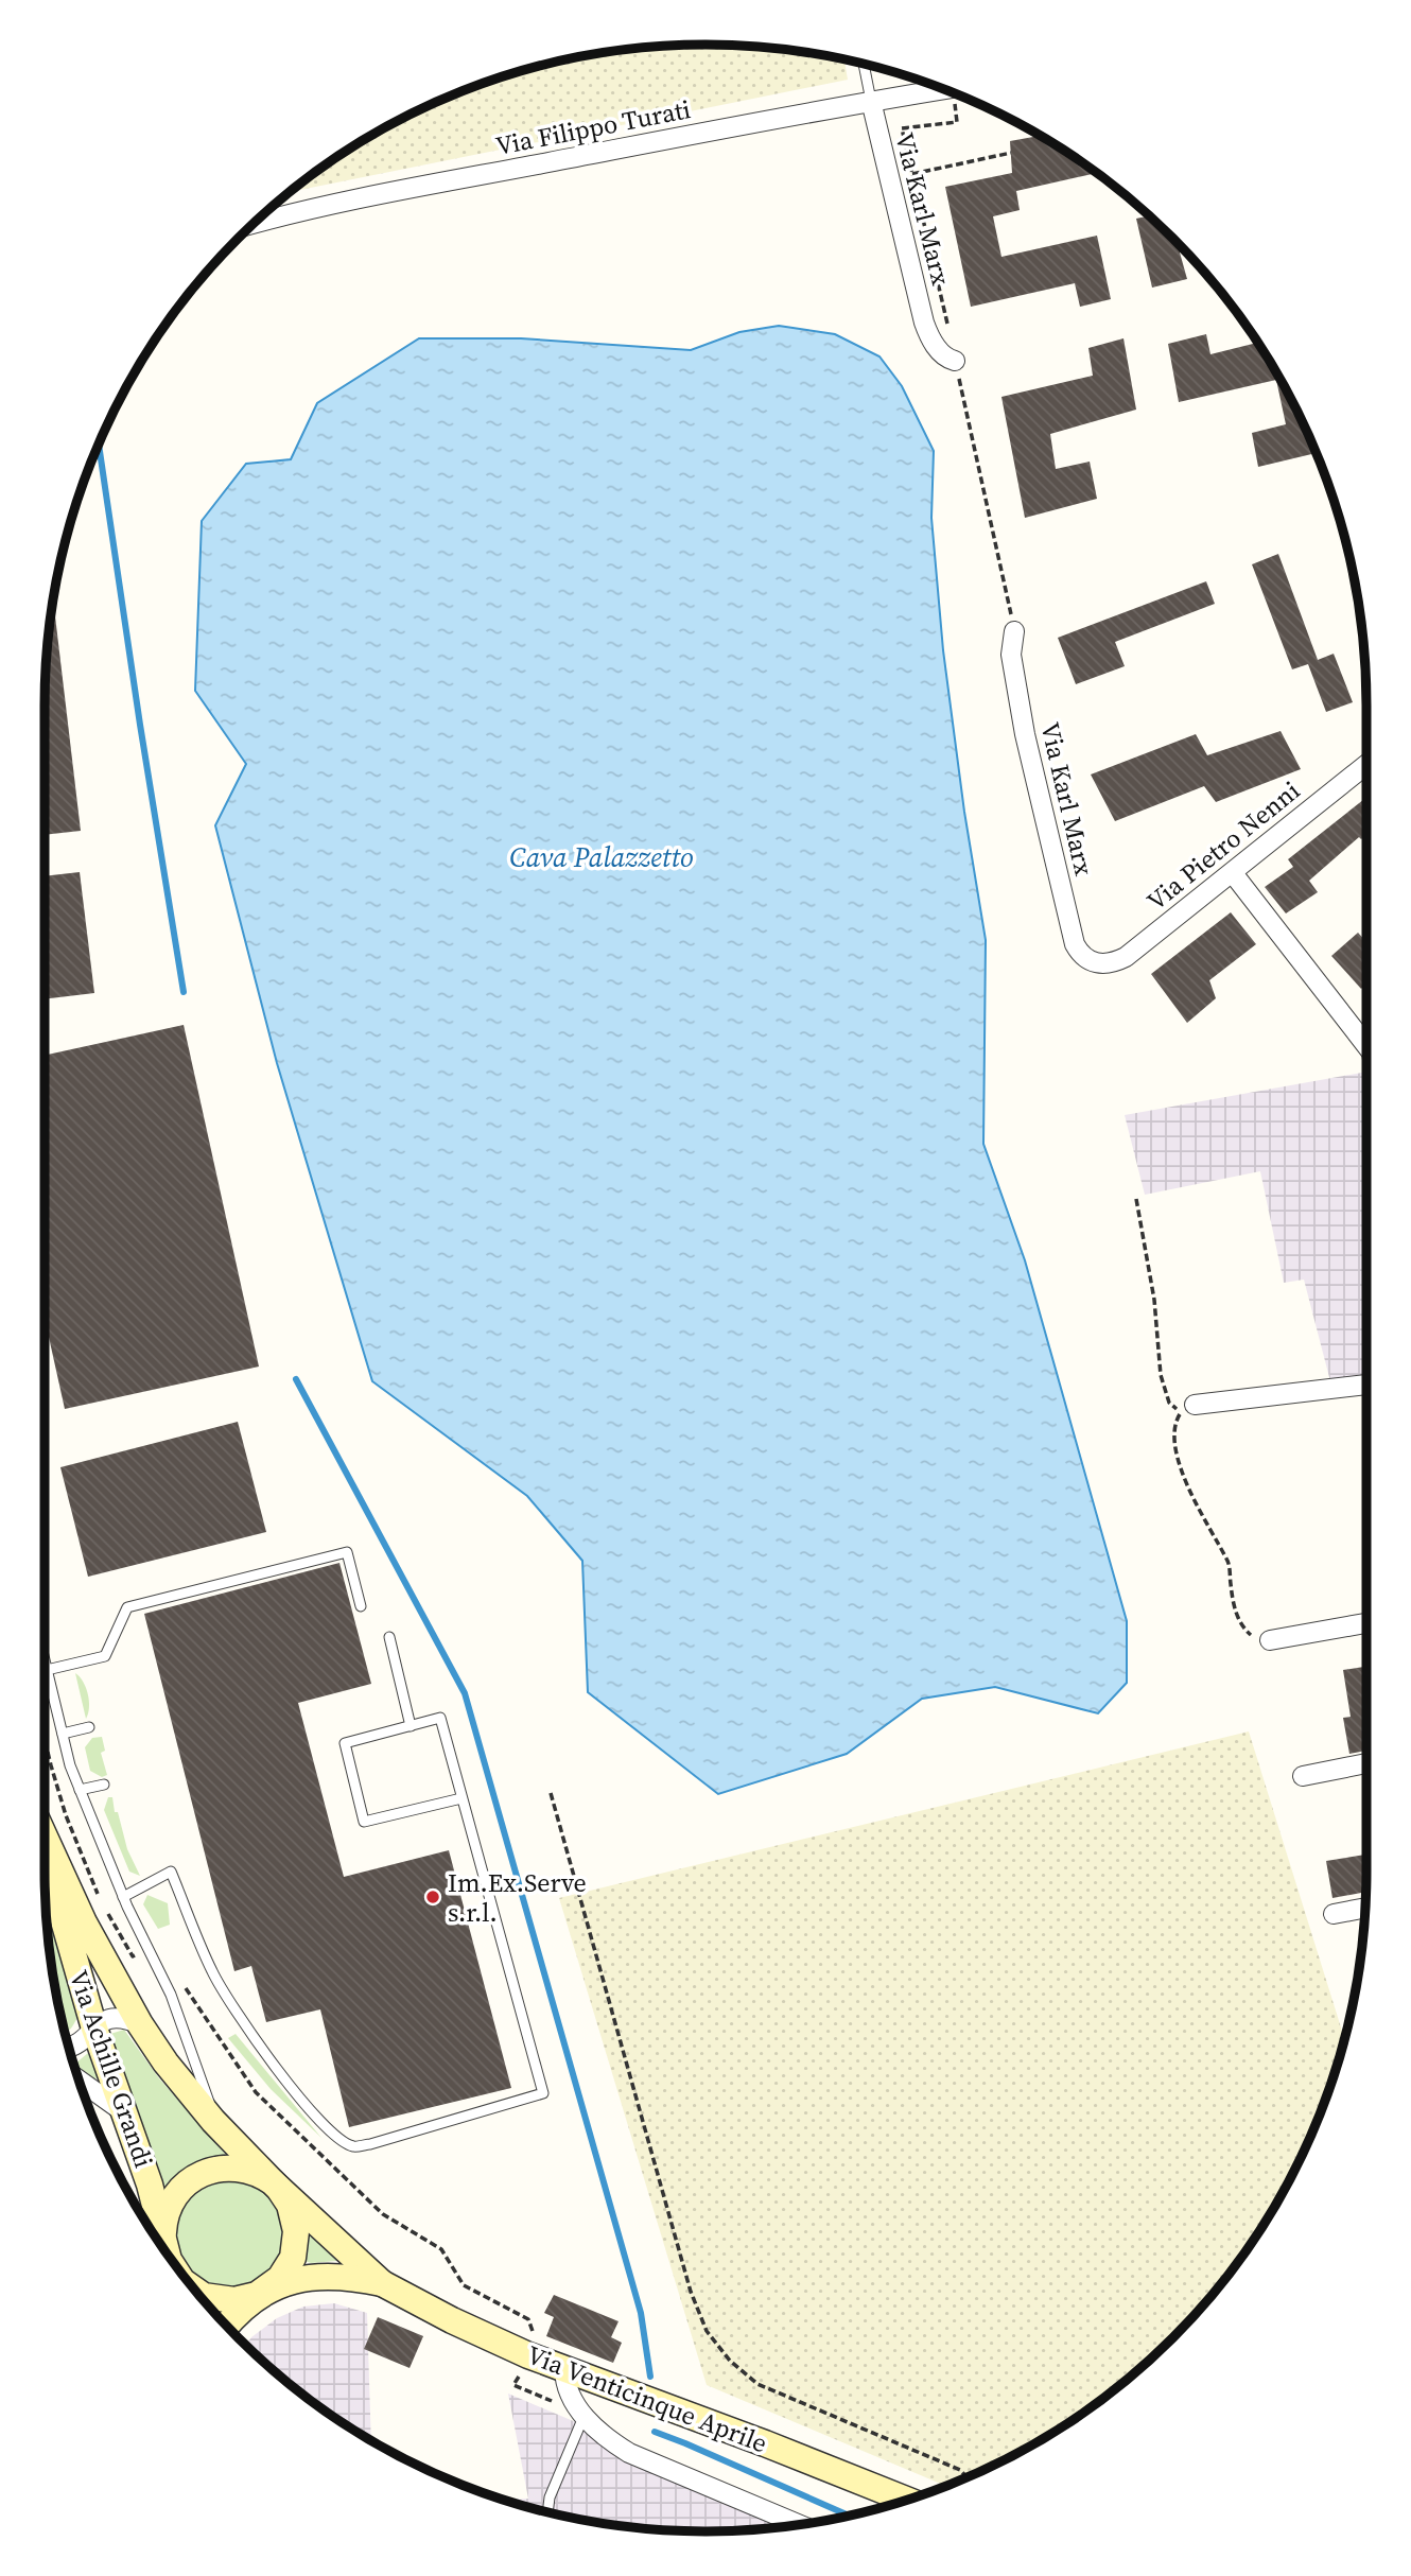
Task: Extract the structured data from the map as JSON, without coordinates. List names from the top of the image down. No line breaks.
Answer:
{"streets":{"main road":["Via Achille Grandi","Via Venticinque Aprile"],"street":["Via Filippo Turati","Via Karl Marx","Via Pietro Nenni"]},"crossings":[["Via Filippo Turati","Via Karl Marx"],["Via Karl Marx","Via Pietro Nenni"],["Via Achille Grandi","Via Venticinque Aprile"]],"water":["Cava Palazzetto"],"places":["Im.Ex.Serve s.r.l."]}
